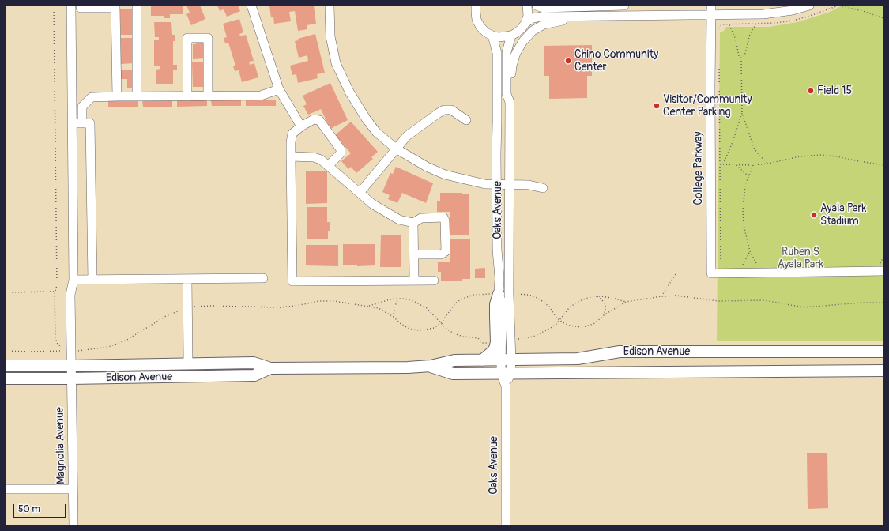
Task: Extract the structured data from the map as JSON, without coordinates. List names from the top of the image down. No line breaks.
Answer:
{"streets":{"main road":["Edison Avenue"],"street":["College Parkway","Oaks Avenue","Magnolia Avenue"]},"crossings":[["Oaks Avenue","Edison Avenue"],["Edison Avenue","Magnolia Avenue"]],"parks":["Ruben S Ayala Park"],"places":["Chino Community Center","Field 15","Visitor/Community Center Parking","Ayala Park Stadium"],"scale_bar":"50 m"}
